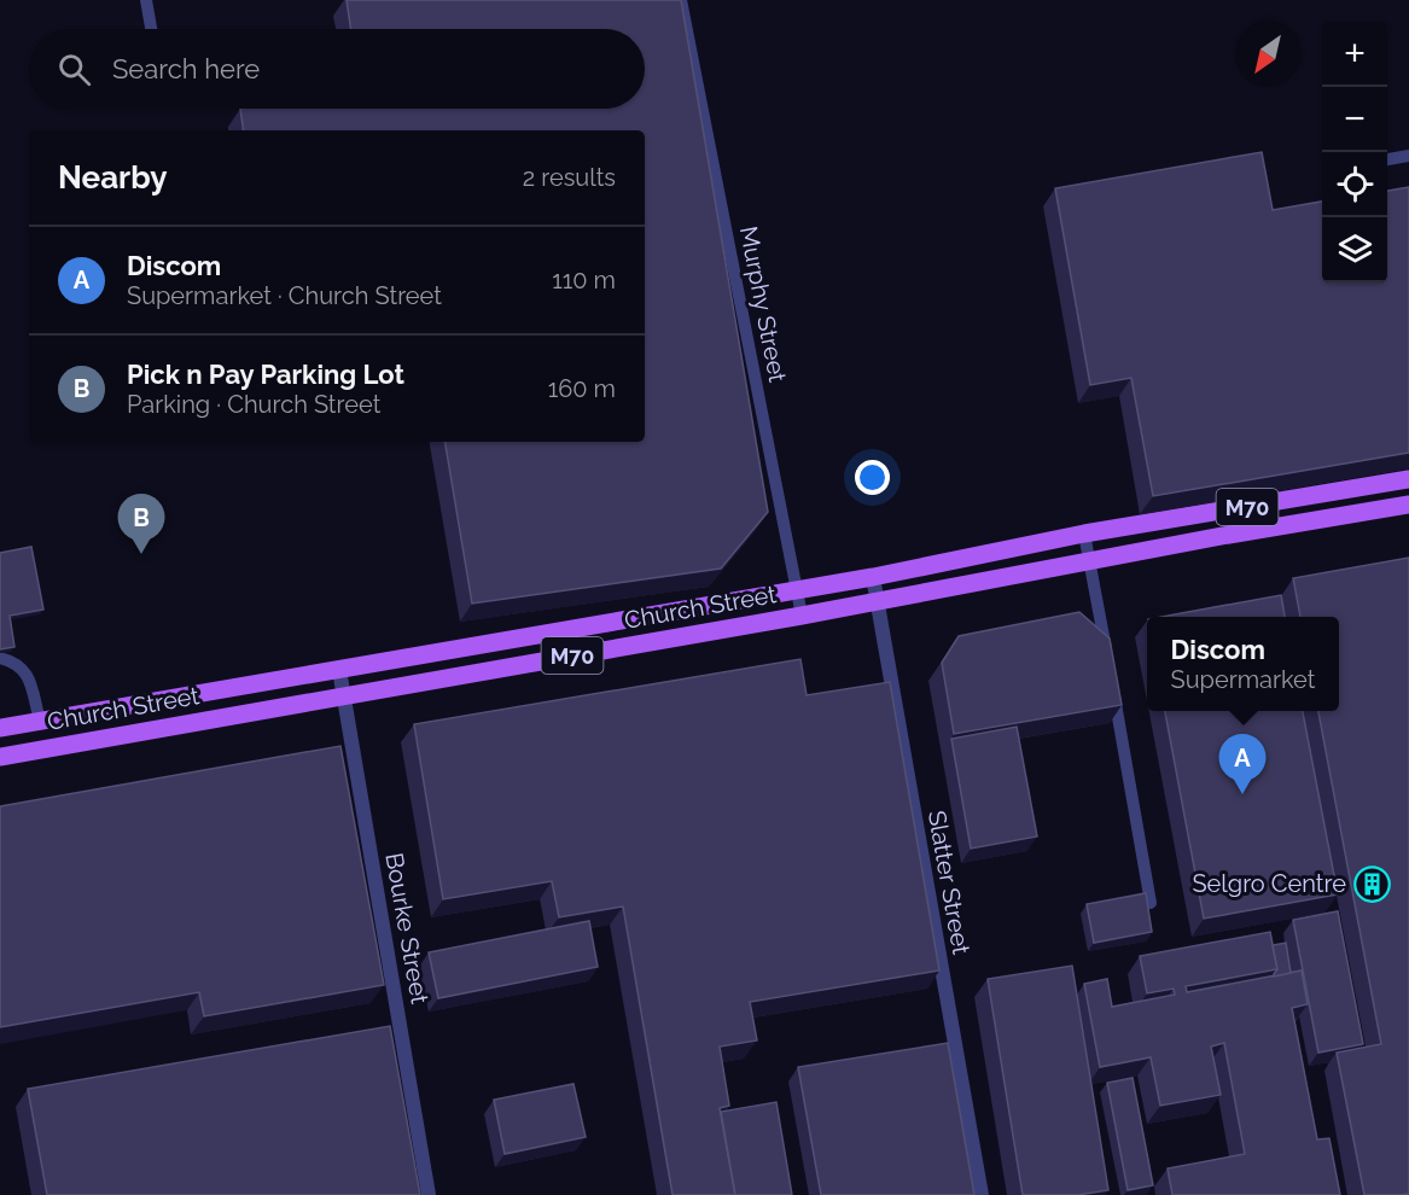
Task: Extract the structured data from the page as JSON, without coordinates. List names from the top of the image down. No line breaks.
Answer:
{"streets":{"main road":["M70","Church Street"],"street":["Slatter Street","Bourke Street"],"lane":["Murphy Street"]},"crossings":[["Murphy Street","Church Street"],["Church Street","Slatter Street"],["Church Street","Bourke Street"]],"places":{"building":["Selgro Centre"]},"north":"bottom left","page":{"map_buttons":["+","−"],"search":"Search here","heading":["Nearby","2 results"],"list":[{"mark":"A","name":"Discom","note":"Supermarket · Church Street","value":"110 m"},{"mark":"B","name":"Pick n Pay Parking Lot","note":"Parking · Church Street","value":"160 m"}],"pins":["B","A"],"popup":["Discom","Supermarket"]}}
